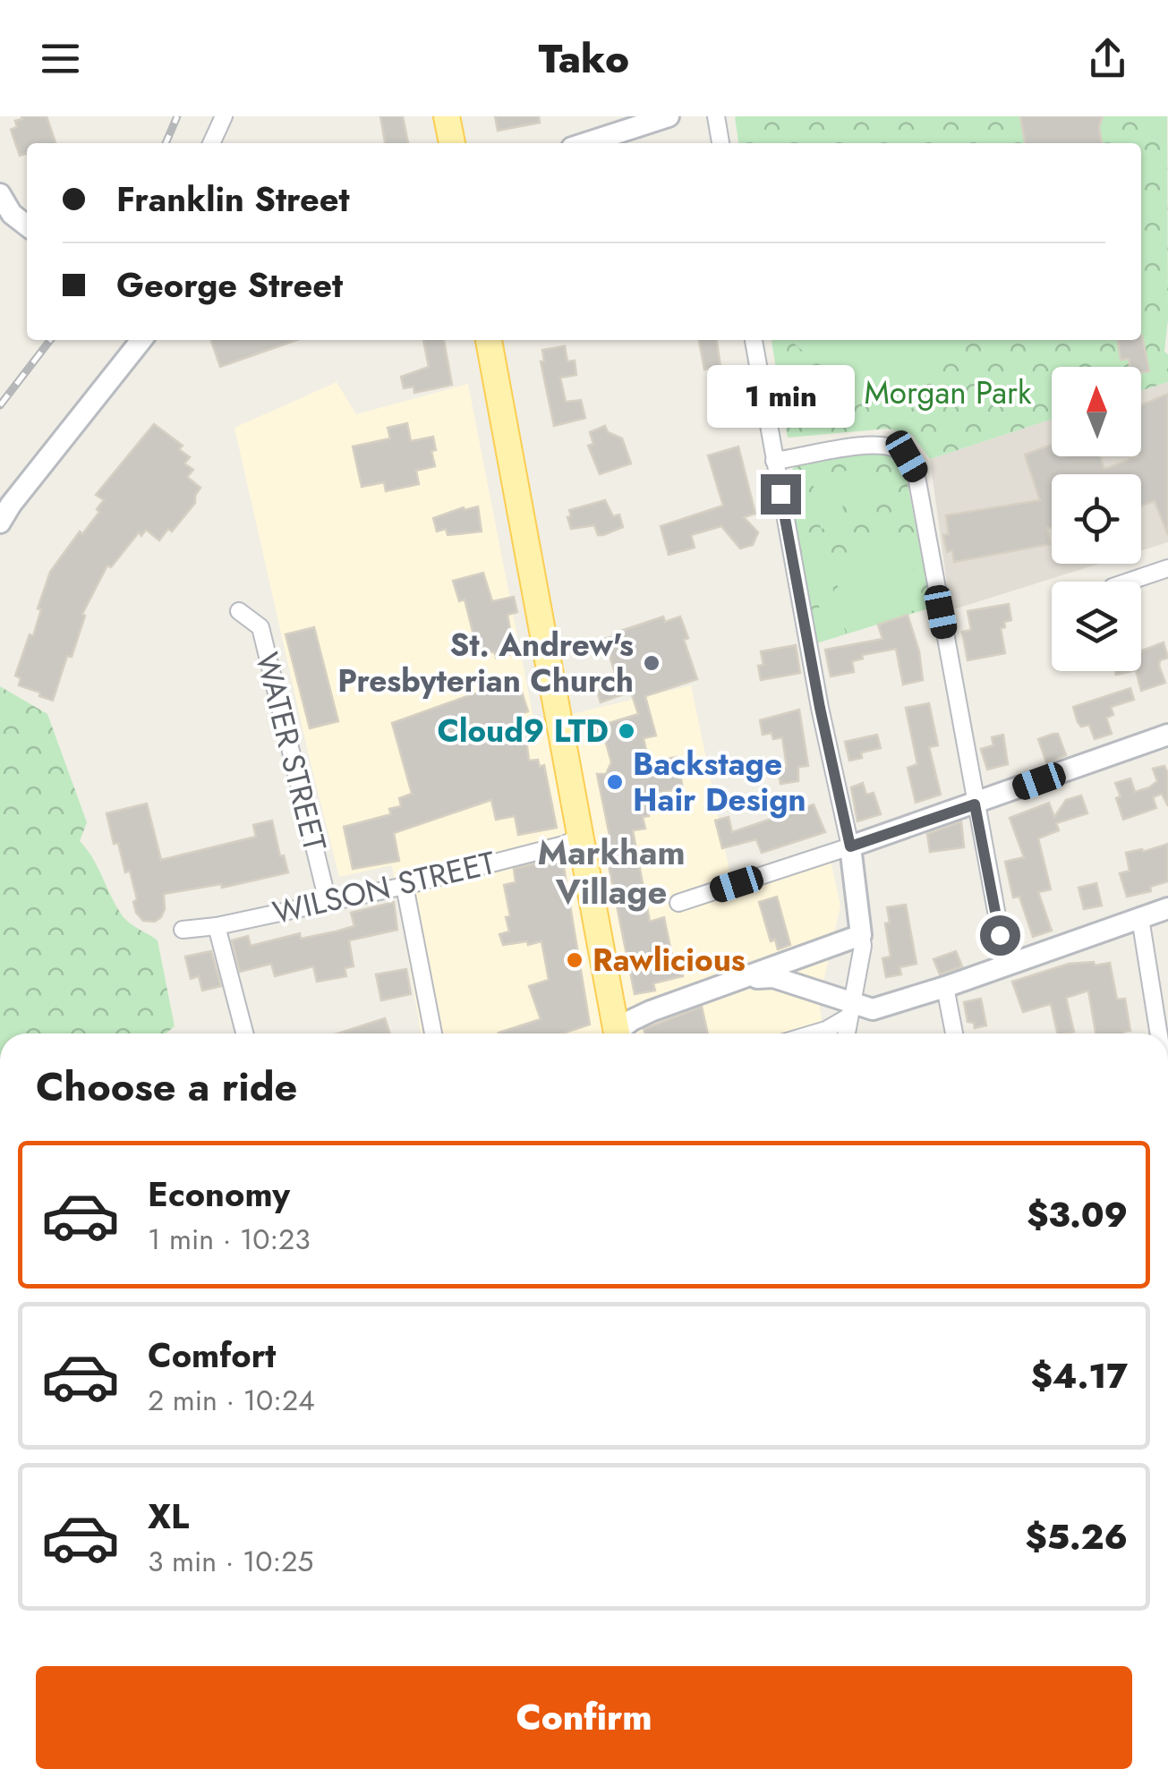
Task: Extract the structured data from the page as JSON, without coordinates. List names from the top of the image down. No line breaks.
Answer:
{"streets":{"street":["WATER STREET","WILSON STREET"]},"crossings":[["WATER STREET","WILSON STREET"]],"districts":["Markham Village"],"parks":["Morgan Park"],"places":["St. Andrew's Presbyterian Church","Cloud9 LTD","Backstage Hair Design","Rawlicious"],"north":"top","page":{"header":"Tako","banner":["Franklin Street","George Street"],"bubble":"1 min","heading":"Choose a ride","list":[{"name":"Economy","note":"1 min · 10:23","value":"$3.09"},{"name":"Comfort","note":"2 min · 10:24","value":"$4.17"},{"name":"XL","note":"3 min · 10:25","value":"$5.26"}],"buttons":"Confirm"}}
